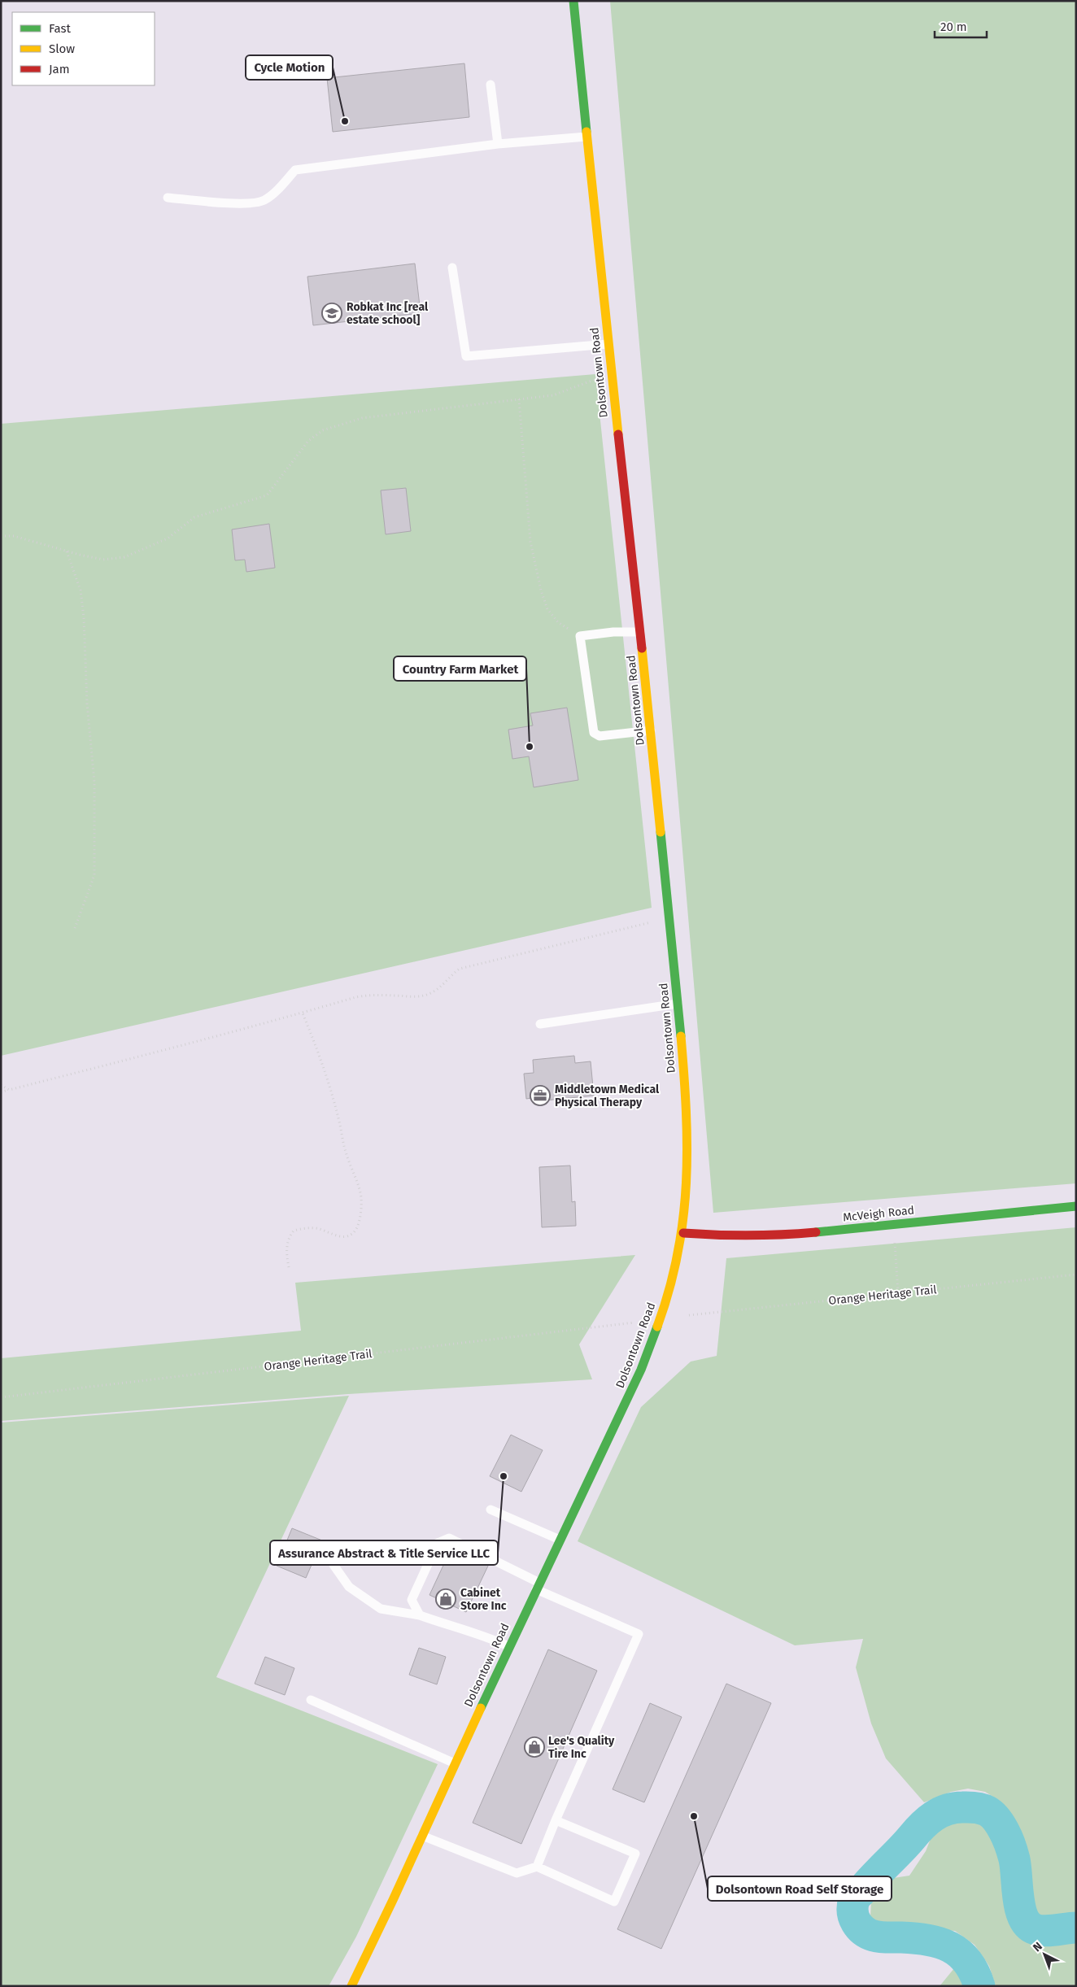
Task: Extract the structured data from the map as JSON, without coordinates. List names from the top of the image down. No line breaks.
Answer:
{"streets":{"street":["Dolsontown Road","McVeigh Road"],"path":["Orange Heritage Trail"]},"crossings":[["Dolsontown Road","McVeigh Road"]],"places":{"other":["Cycle Motion","Country Farm Market","Assurance Abstract & Title Service LLC","Dolsontown Road Self Storage"],"school or university":["Robkat Inc [real estate school]"],"office":["Middletown Medical Physical Therapy"],"shop":["Cabinet Store Inc","Lee's Quality Tire Inc"]},"legend":["Fast","Slow","Jam"],"scale_bar":"20 m","north":"top left"}
